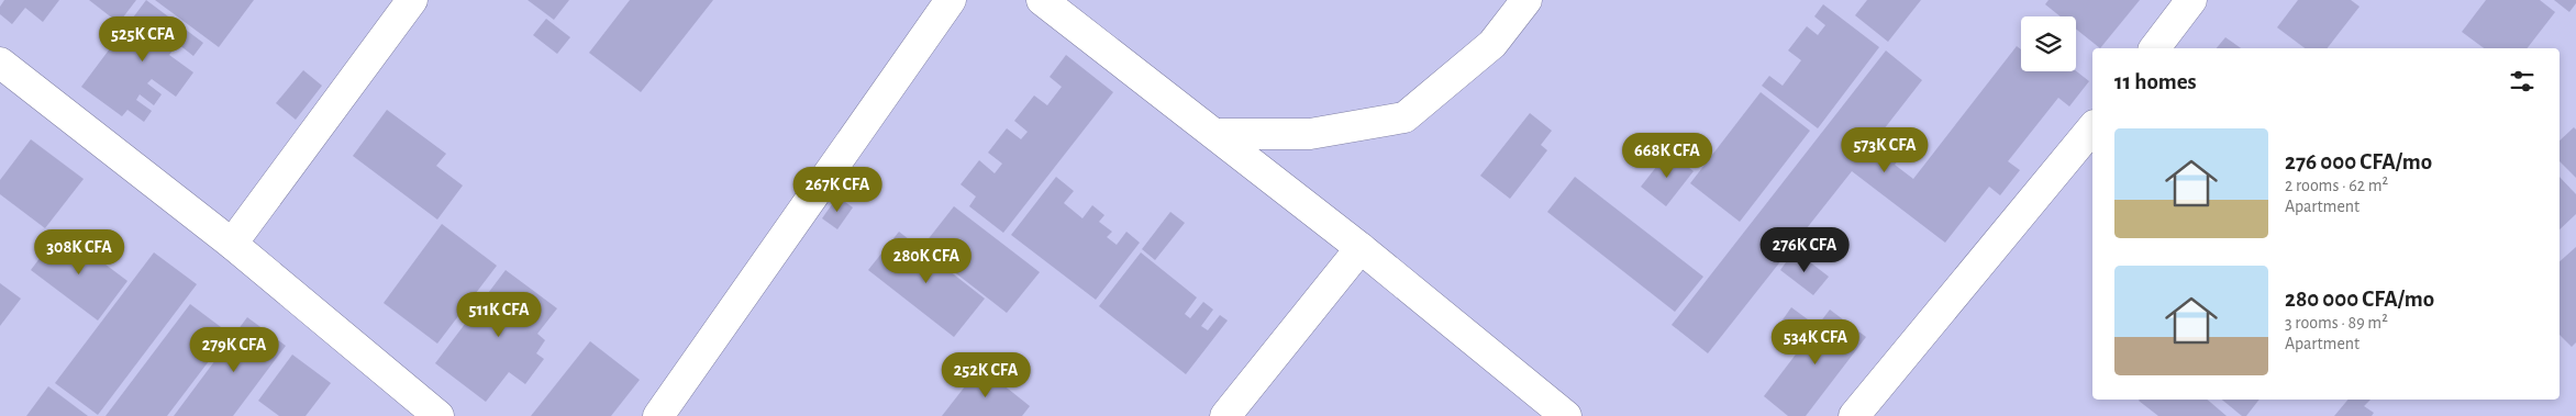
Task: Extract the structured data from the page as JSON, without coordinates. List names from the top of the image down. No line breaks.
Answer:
{"page":{"price":["525K CFA","573K CFA","668K CFA","267K CFA","276K CFA","308K CFA","280K CFA","511K CFA","534K CFA","279K CFA","252K CFA"],"heading":"11 homes","list":[{"name":"276 000 CFA/mo","note":"2 rooms · 62 m² · Apartment"},{"name":"280 000 CFA/mo","note":"3 rooms · 89 m² · Apartment"}]}}
